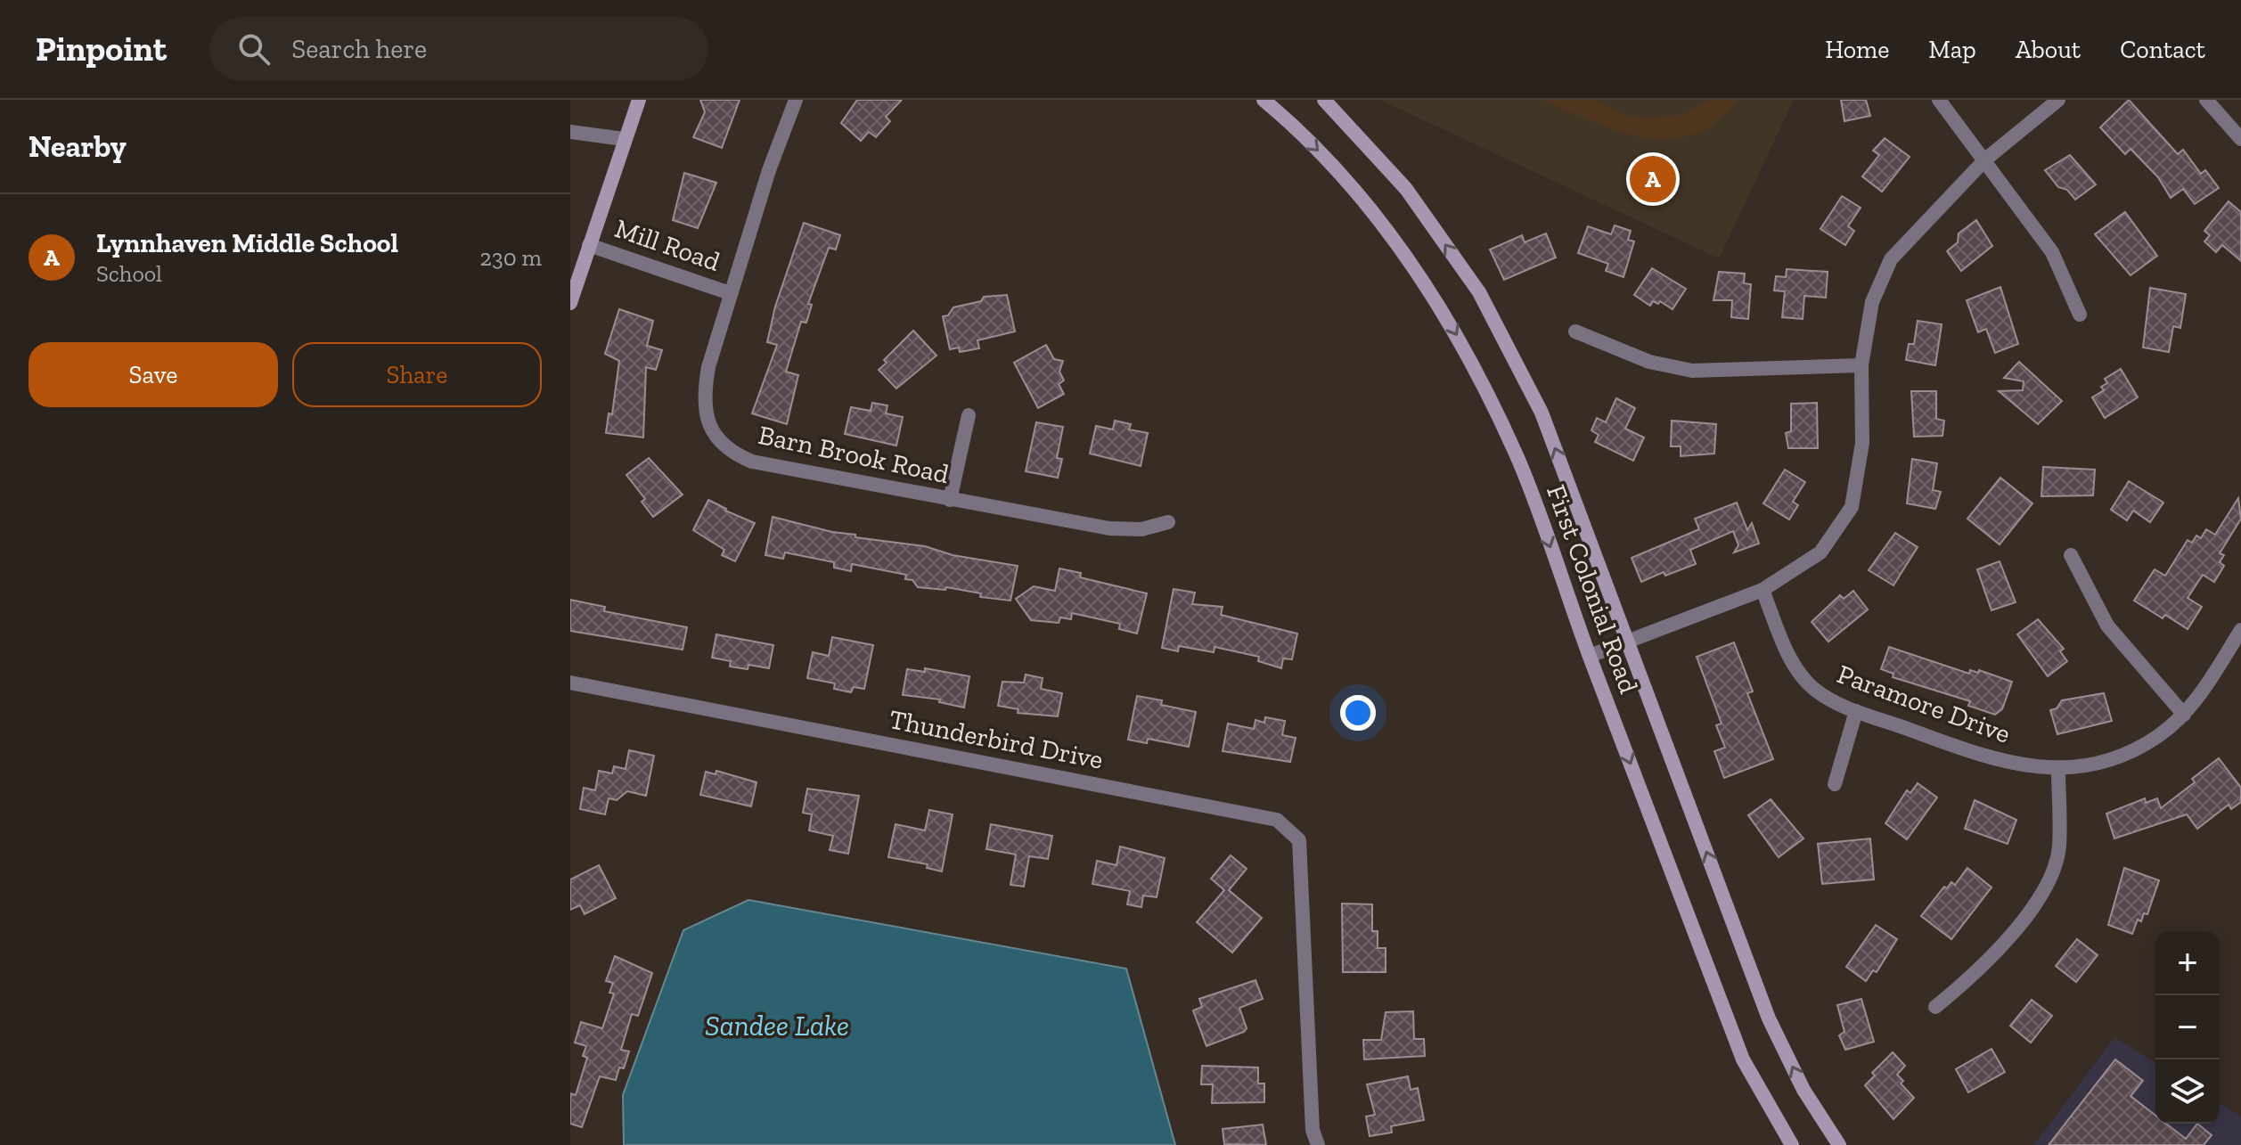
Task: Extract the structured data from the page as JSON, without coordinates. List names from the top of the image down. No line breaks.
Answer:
{"streets":{"main road":["First Colonial Road"],"street":["Mill Road","Barn Brook Road","Paramore Drive","Thunderbird Drive"]},"crossings":[["Mill Road","Barn Brook Road"]],"water":["Sandee Lake"],"page":{"header":"Pinpoint","search":"Search here","nav":["Home","Map","About","Contact"],"heading":"Nearby","pins":"A","list":[{"mark":"A","name":"Lynnhaven Middle School","note":"School","value":"230 m"}],"buttons":["Save","Share"],"map_buttons":["+","−"]}}
